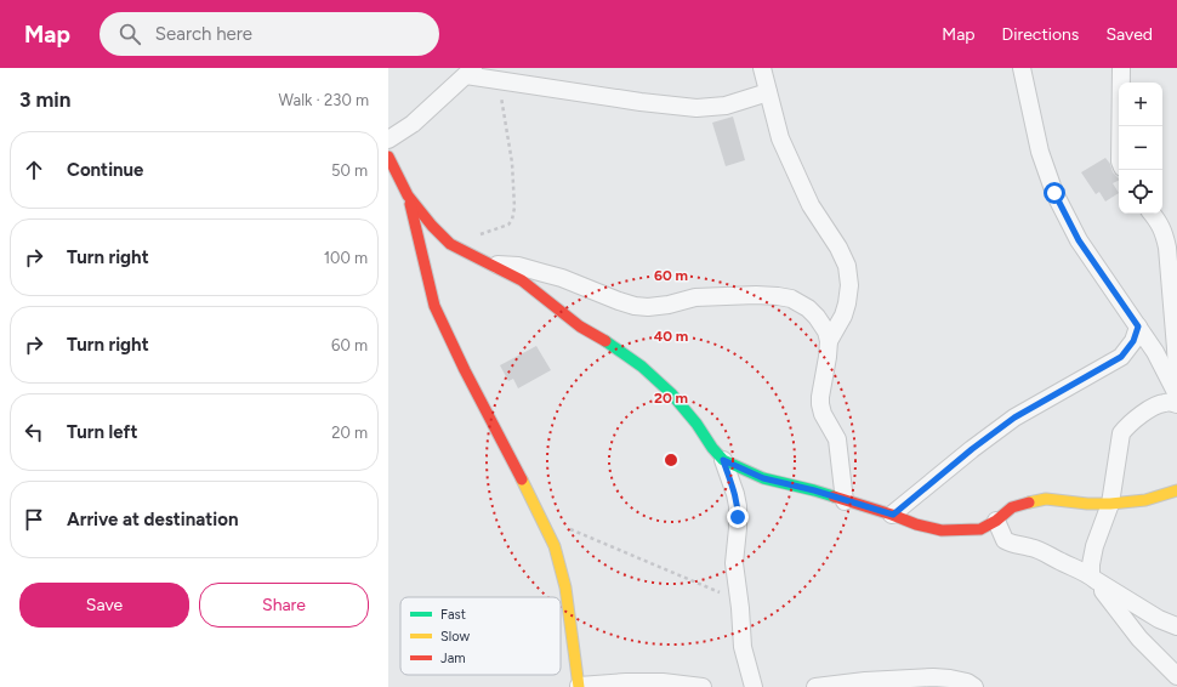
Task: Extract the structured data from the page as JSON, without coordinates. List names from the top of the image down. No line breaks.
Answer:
{"legend":["Fast","Slow","Jam"],"page":{"header":"Map","search":"Search here","nav":["Map","Directions","Saved"],"heading":["3 min","Walk · 230 m"],"map_buttons":["+","−"],"list":[["Continue","50 m"],["Turn right","100 m"],["Turn right","60 m"],["Turn left","20 m"],"Arrive at destination"],"buttons":["Save","Share"]},"rings":["60 m","40 m","20 m"]}
